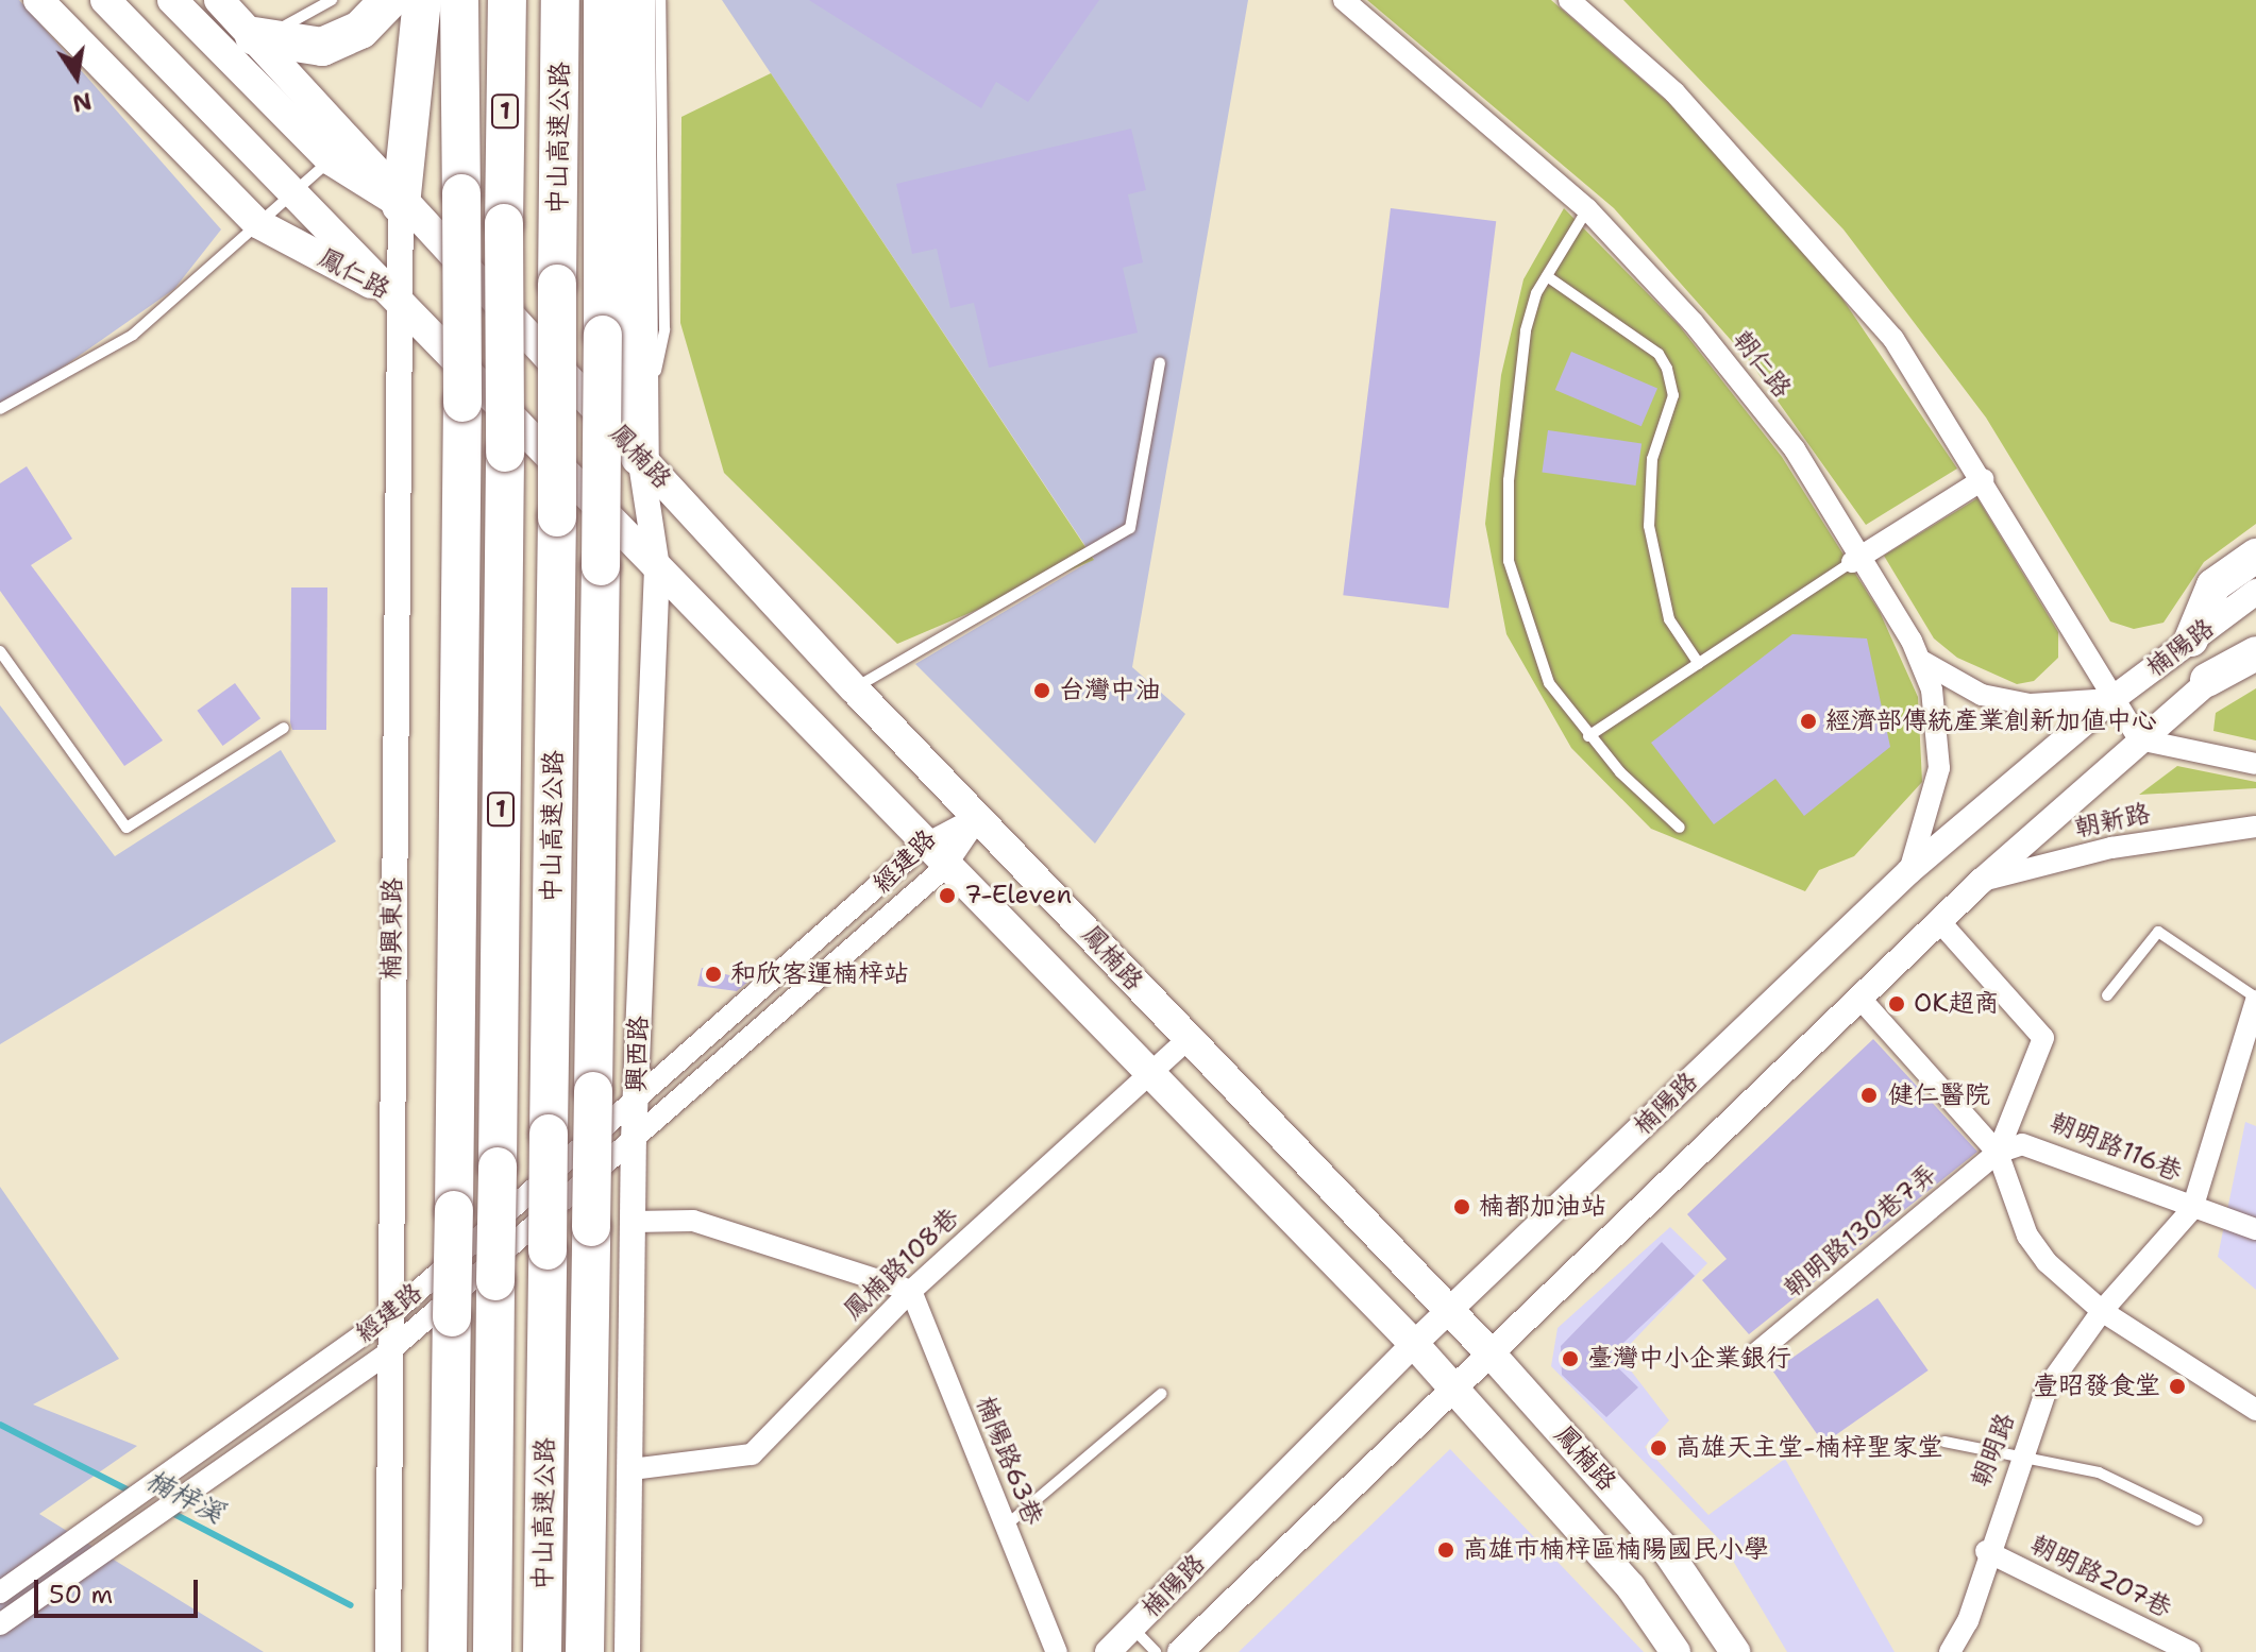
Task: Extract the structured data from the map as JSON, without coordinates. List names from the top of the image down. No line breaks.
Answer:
{"streets":{"highway":["1","中山高速公路"],"main road":["鳳仁路","鳳楠路"],"street":["朝仁路","楠陽路","朝新路","經建路","楠興東路","興西路","朝明路116巷","朝明路130巷7弄","鳳楠路108巷","朝明路","楠陽路63巷","朝明路207巷"]},"crossings":[["鳳仁路","鳳楠路"],["鳳仁路","楠興東路"],["朝仁路","楠陽路"],["鳳楠路","楠陽路"],["鳳楠路","經建路"],["鳳楠路","楠興東路"],["鳳楠路","興西路"],["鳳楠路","鳳楠路108巷"],["楠陽路","朝新路"],["楠陽路","朝明路116巷"],["經建路","楠興東路"],["經建路","興西路"],["興西路","鳳楠路108巷"],["朝明路116巷","朝明路130巷7弄"],["朝明路116巷","朝明路"],["鳳楠路108巷","楠陽路63巷"],["朝明路","朝明路207巷"]],"water":["楠梓溪"],"places":["台灣中油","經濟部傳統產業創新加值中心","7-Eleven","和欣客運楠梓站","OK超商","健仁醫院","楠都加油站","臺灣中小企業銀行","壹昭發食堂","高雄天主堂-楠梓聖家堂","高雄市楠梓區楠陽國民小學"],"scale_bar":"50 m","north":"bottom"}
